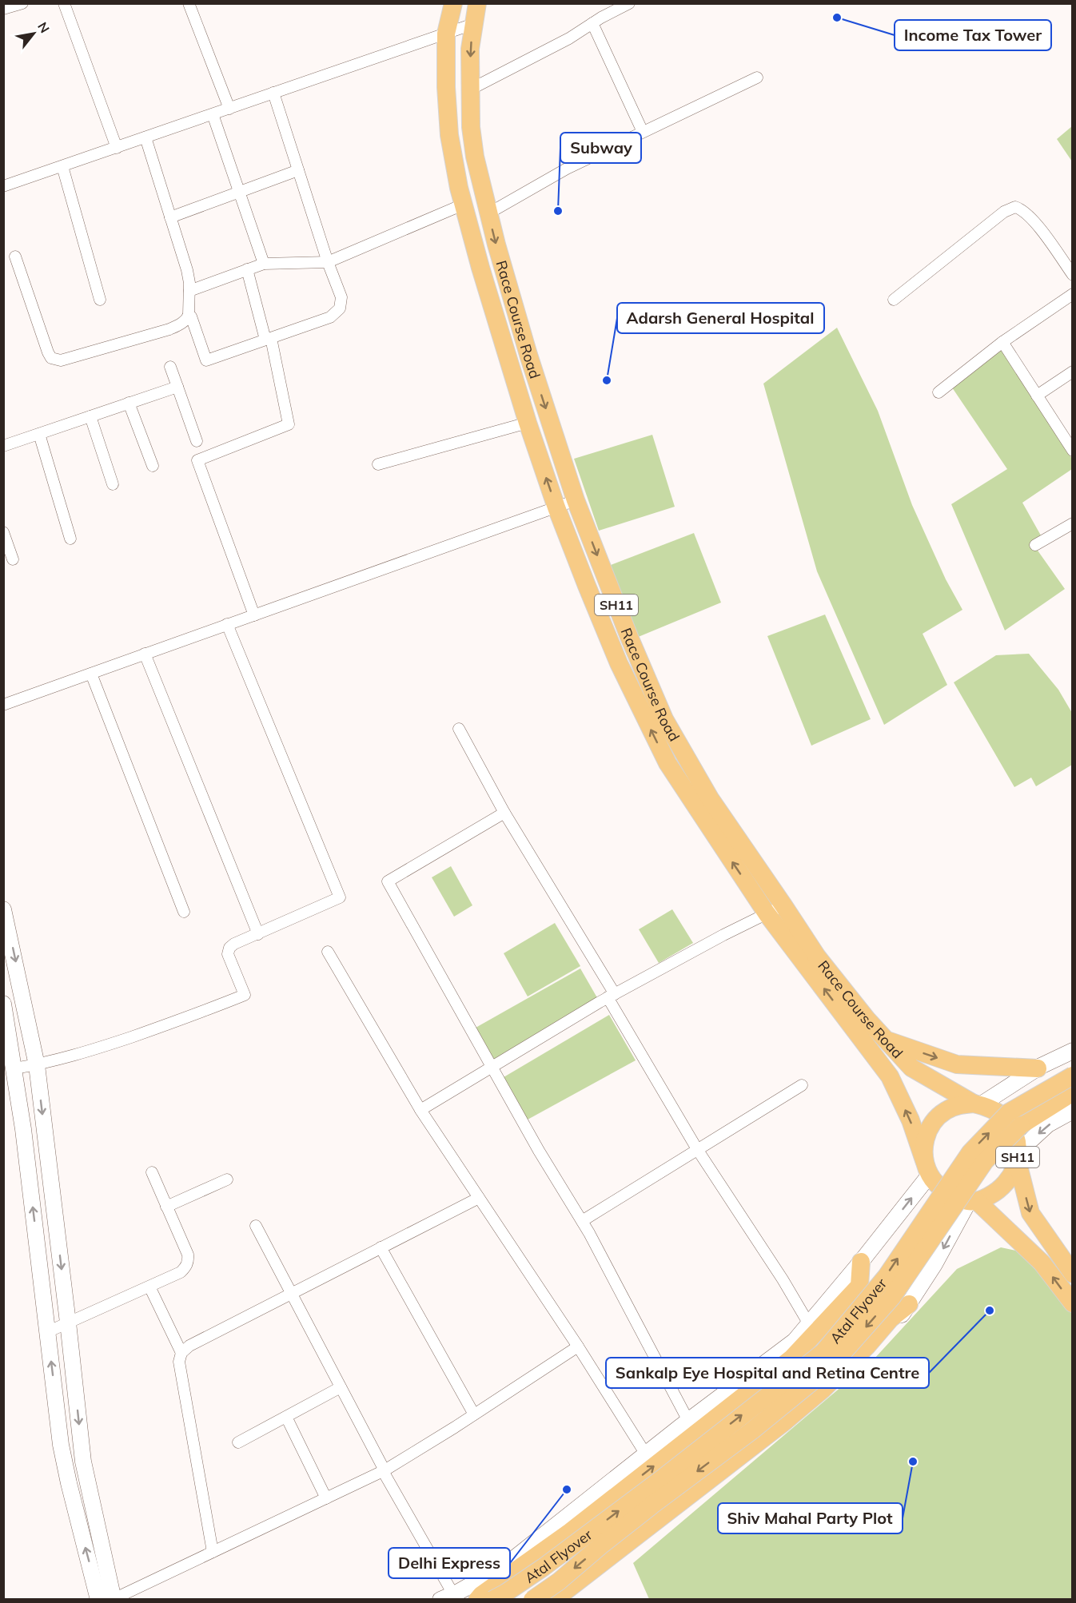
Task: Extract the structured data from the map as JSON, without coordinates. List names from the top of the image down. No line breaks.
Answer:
{"streets":{"main road":["Race Course Road","SH11","Atal Flyover"]},"crossings":[["Race Course Road","SH11"]],"places":["Income Tax Tower","Subway","Adarsh General Hospital","Sankalp Eye Hospital and Retina Centre","Shiv Mahal Party Plot","Delhi Express"],"north":"top right"}
